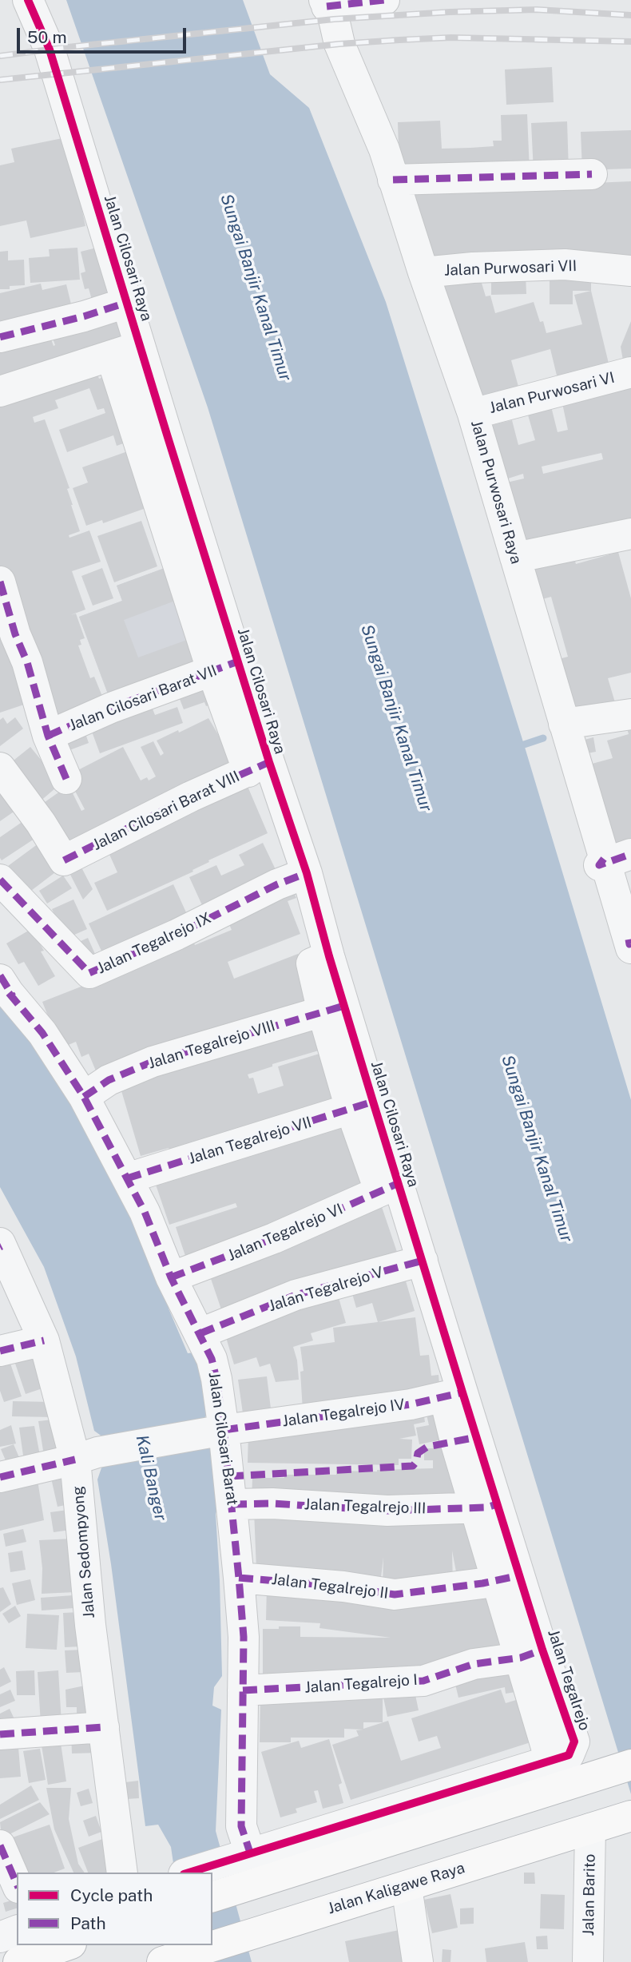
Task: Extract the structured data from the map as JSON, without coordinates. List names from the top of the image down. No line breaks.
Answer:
{"streets":{"highway":["Jalan Kaligawe Raya"],"street":["Jalan Cilosari Raya","Jalan Purwosari VII","Jalan Purwosari VI","Jalan Purwosari Raya","Jalan Cilosari Barat VII","Jalan Cilosari Barat VIII","Jalan Tegalrejo IX","Jalan Tegalrejo VIII","Jalan Tegalrejo VII","Jalan Tegalrejo VI","Jalan Tegalrejo V","Jalan Tegalrejo IV","Jalan Cilosari Barat","Jalan Tegalrejo III","Jalan Sedompyong","Jalan Tegalrejo II","Jalan Tegalrejo","Jalan Tegalrejo I","Jalan Barito"]},"crossings":[["Jalan Cilosari Raya","Jalan Cilosari Barat VII"],["Jalan Cilosari Raya","Jalan Cilosari Barat VIII"],["Jalan Cilosari Raya","Jalan Tegalrejo IX"],["Jalan Cilosari Raya","Jalan Tegalrejo VIII"],["Jalan Cilosari Raya","Jalan Tegalrejo VII"],["Jalan Cilosari Raya","Jalan Tegalrejo VI"],["Jalan Cilosari Raya","Jalan Tegalrejo V"],["Jalan Cilosari Raya","Jalan Tegalrejo IV"],["Jalan Cilosari Raya","Jalan Tegalrejo"],["Jalan Purwosari VII","Jalan Purwosari Raya"],["Jalan Purwosari VI","Jalan Purwosari Raya"],["Jalan Tegalrejo VIII","Jalan Cilosari Barat"],["Jalan Tegalrejo VII","Jalan Cilosari Barat"],["Jalan Tegalrejo VI","Jalan Cilosari Barat"],["Jalan Tegalrejo V","Jalan Cilosari Barat"],["Jalan Tegalrejo IV","Jalan Cilosari Barat"],["Jalan Tegalrejo IV","Jalan Sedompyong"],["Jalan Tegalrejo IV","Jalan Tegalrejo"],["Jalan Cilosari Barat","Jalan Tegalrejo III"],["Jalan Cilosari Barat","Jalan Tegalrejo II"],["Jalan Cilosari Barat","Jalan Tegalrejo"],["Jalan Cilosari Barat","Jalan Tegalrejo I"],["Jalan Tegalrejo III","Jalan Tegalrejo"],["Jalan Tegalrejo II","Jalan Tegalrejo"],["Jalan Tegalrejo","Jalan Tegalrejo I"],["Jalan Kaligawe Raya","Jalan Barito"]],"water":["Sungai Banjir Kanal Timur","Kali Banger"],"legend":["Cycle path","Path"],"scale_bar":"50 m"}
